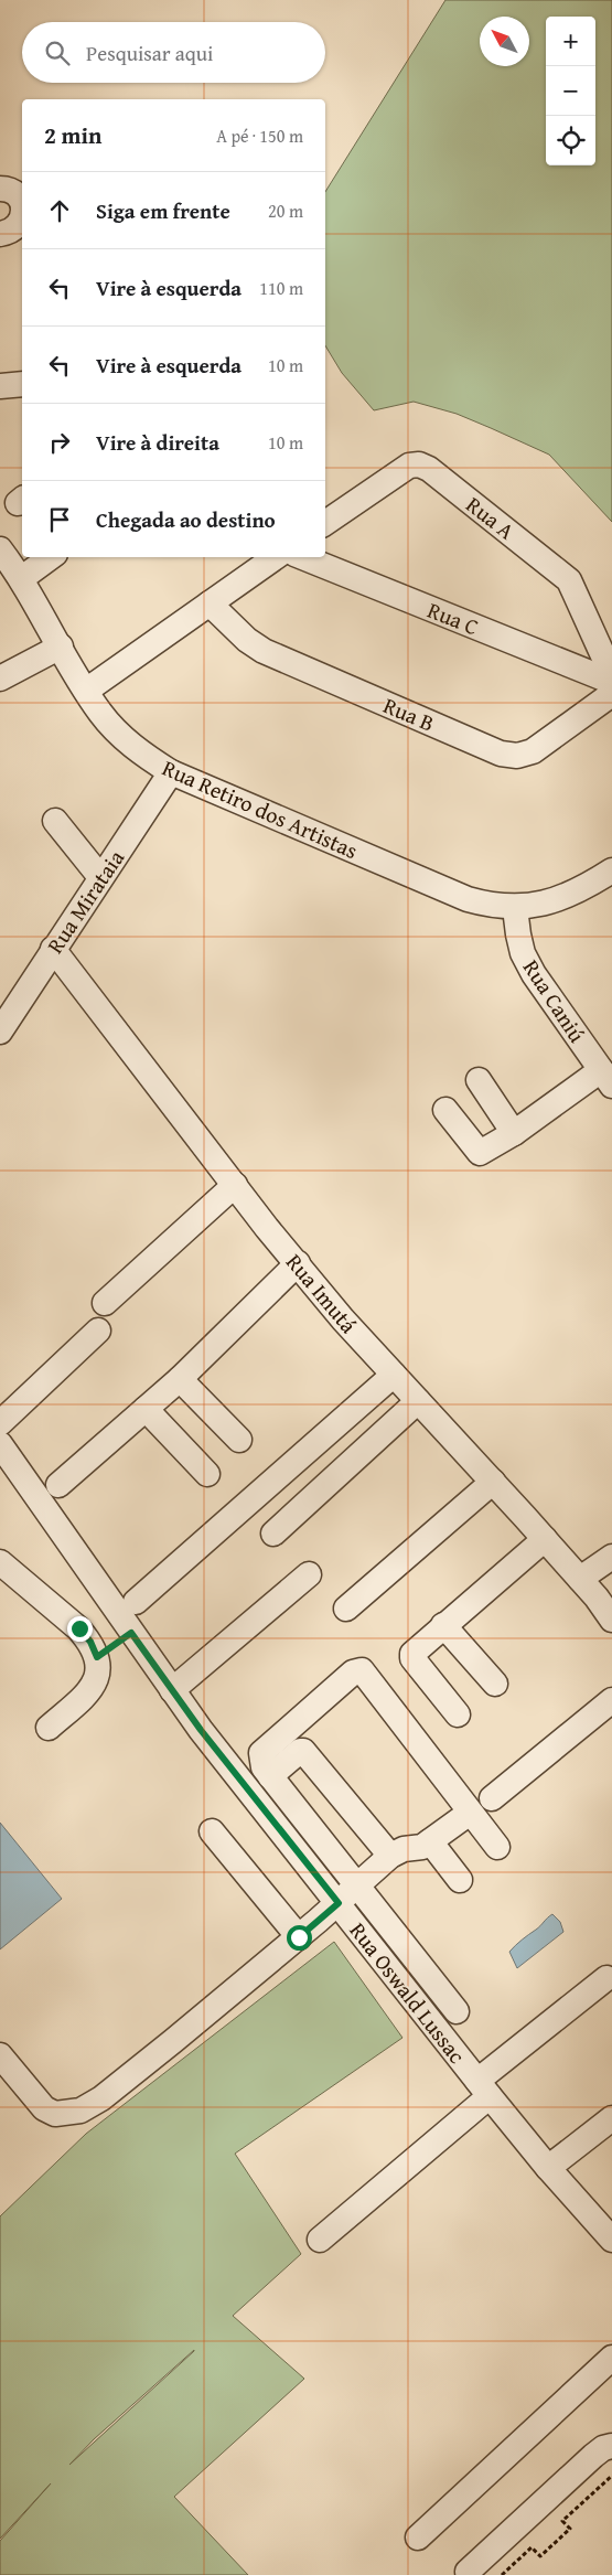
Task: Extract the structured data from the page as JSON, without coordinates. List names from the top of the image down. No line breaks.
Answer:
{"streets":{"street":["Rua A","Rua C","Rua B","Rua Retiro dos Artistas","Rua Mirataia","Rua Caniú","Rua Imutá","Rua Oswald Lussac"]},"crossings":[["Rua Retiro dos Artistas","Rua Mirataia"],["Rua Retiro dos Artistas","Rua Caniú"],["Rua Mirataia","Rua Imutá"]],"north":"top left","page":{"map_buttons":["+","−"],"search":"Pesquisar aqui","heading":["2 min","A pé · 150 m"],"list":[["Siga em frente","20 m"],["Vire à esquerda","110 m"],["Vire à esquerda","10 m"],["Vire à direita","10 m"],"Chegada ao destino"]}}
